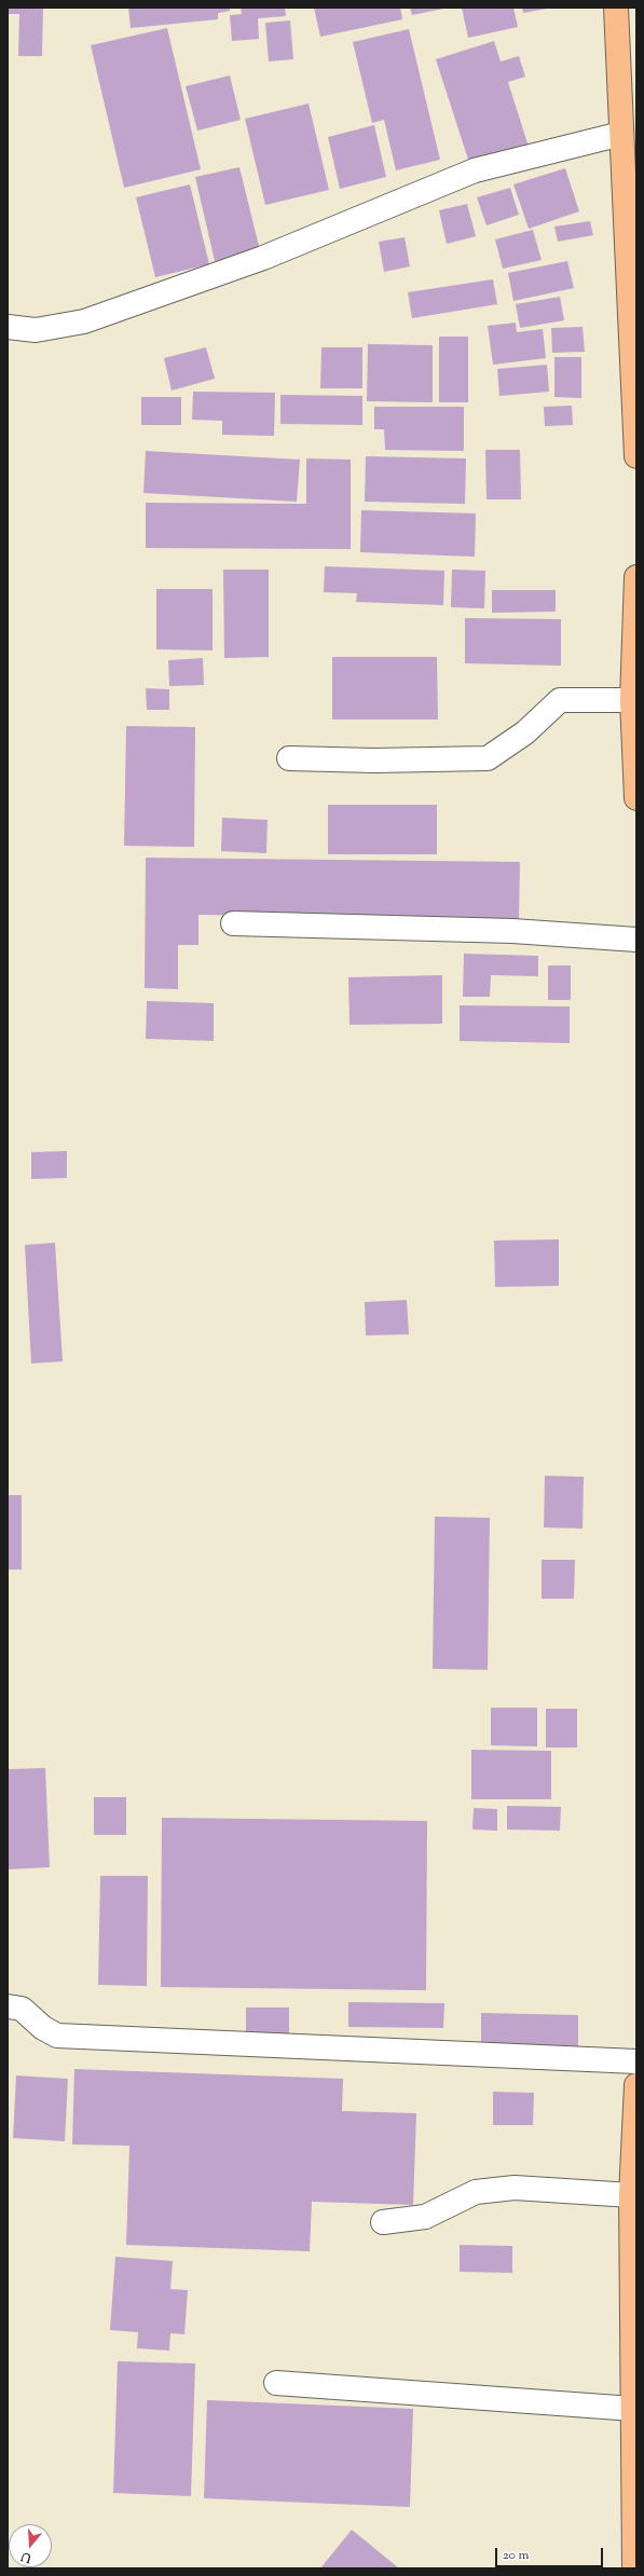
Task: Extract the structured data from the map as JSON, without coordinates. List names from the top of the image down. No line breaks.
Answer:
{"scale_bar":"20 m","north":"bottom"}
